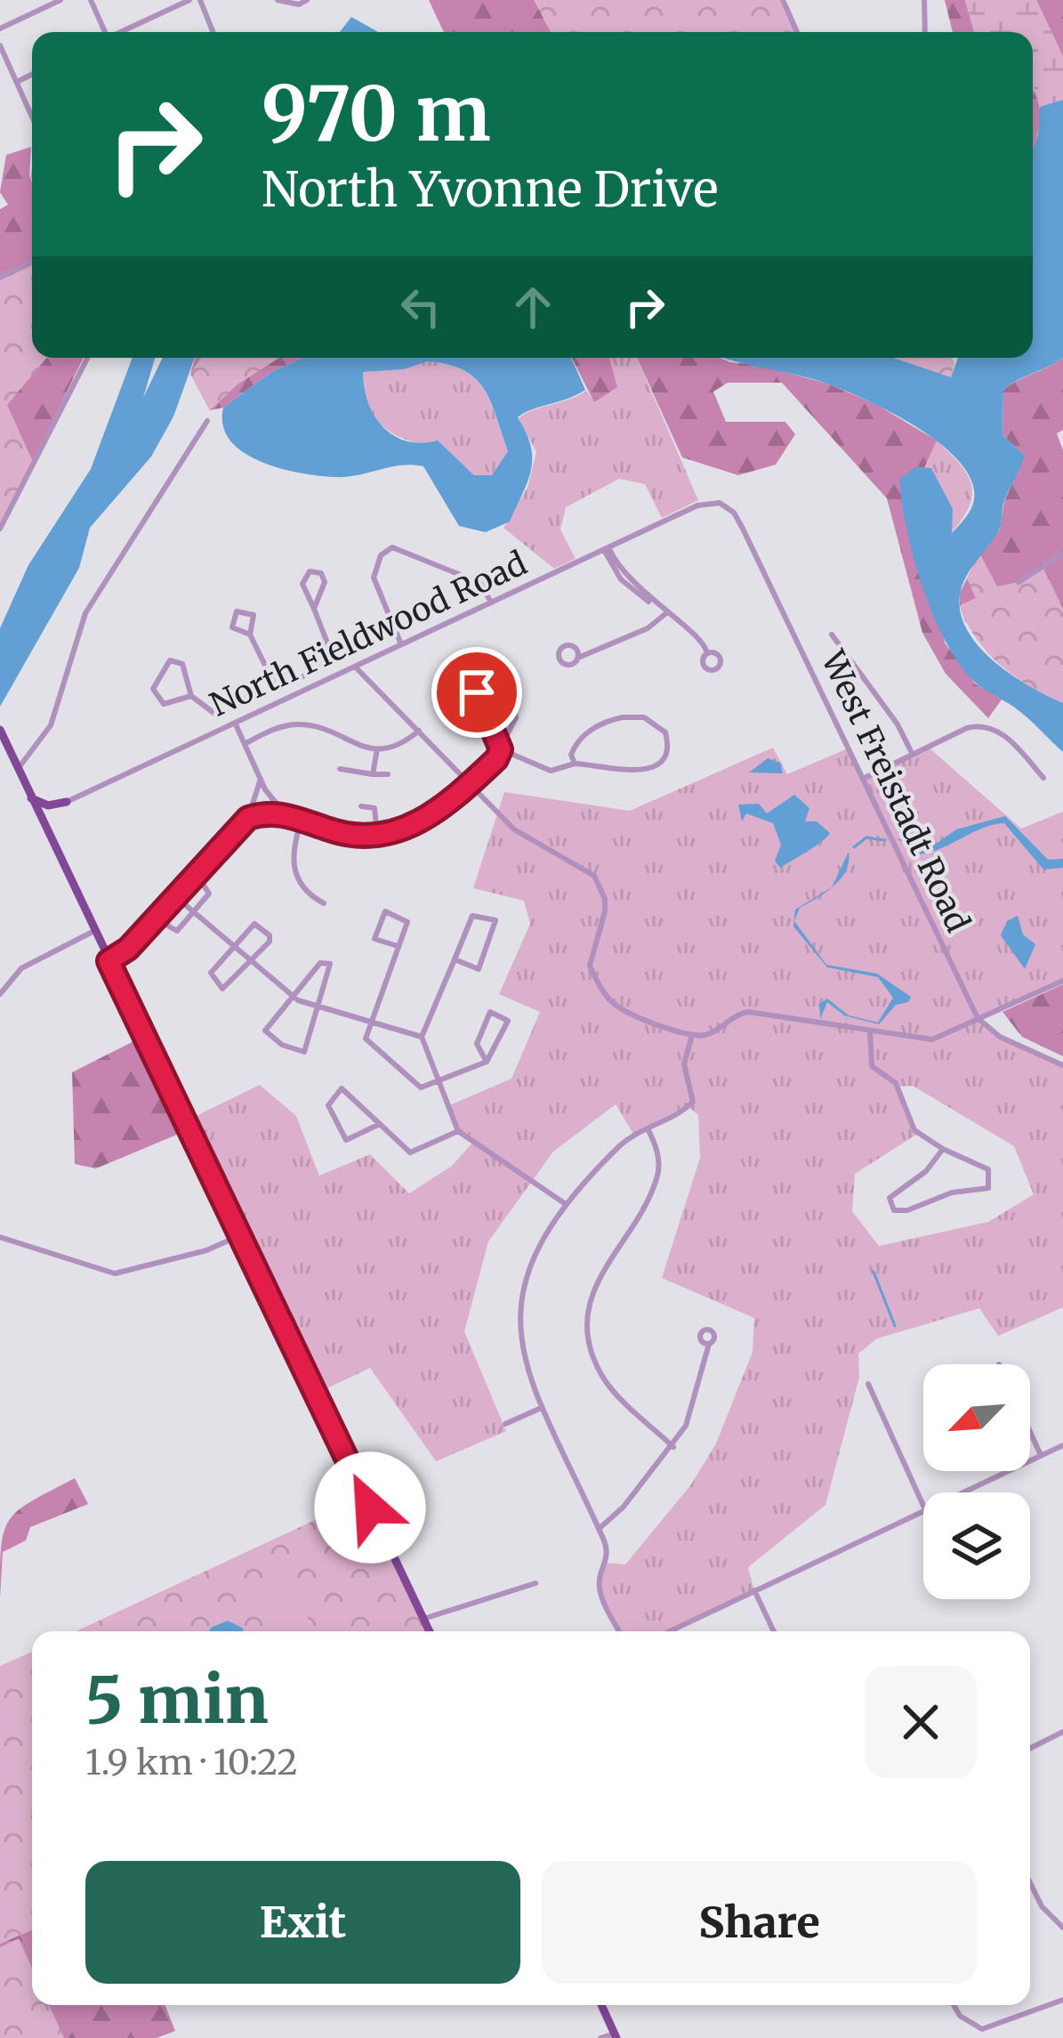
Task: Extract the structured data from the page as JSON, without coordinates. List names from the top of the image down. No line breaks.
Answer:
{"streets":{"street":["North Fieldwood Road","West Freistadt Road"]},"crossings":[["North Fieldwood Road","West Freistadt Road"]],"north":"bottom left","page":{"turn":["970 m","North Yvonne Drive"],"heading":["5 min","1.9 km · 10:22"],"buttons":["Exit","Share"]}}
